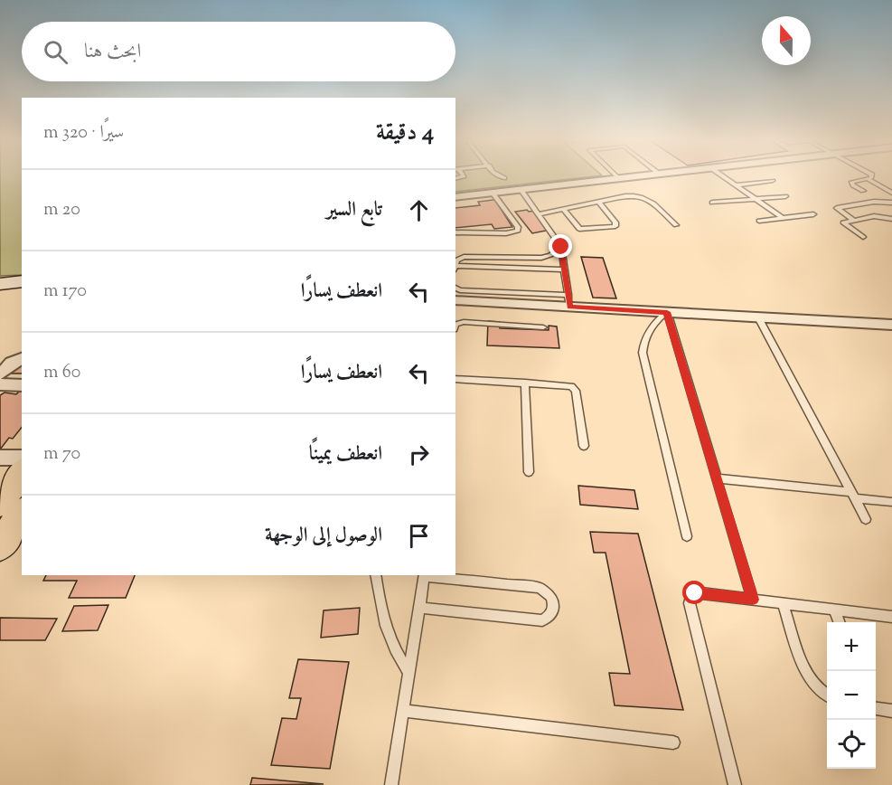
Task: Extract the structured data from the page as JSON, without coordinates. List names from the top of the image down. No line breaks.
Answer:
{"north":"top","page":{"search":"ابحث هنا","heading":["4 دقيقة","سيرًا · 320 m"],"list":[["تابع السير","20 m"],["انعطف يسارًا","170 m"],["انعطف يسارًا","60 m"],["انعطف يمينًا","70 m"],"الوصول إلى الوجهة"],"map_buttons":["+","−"]}}
